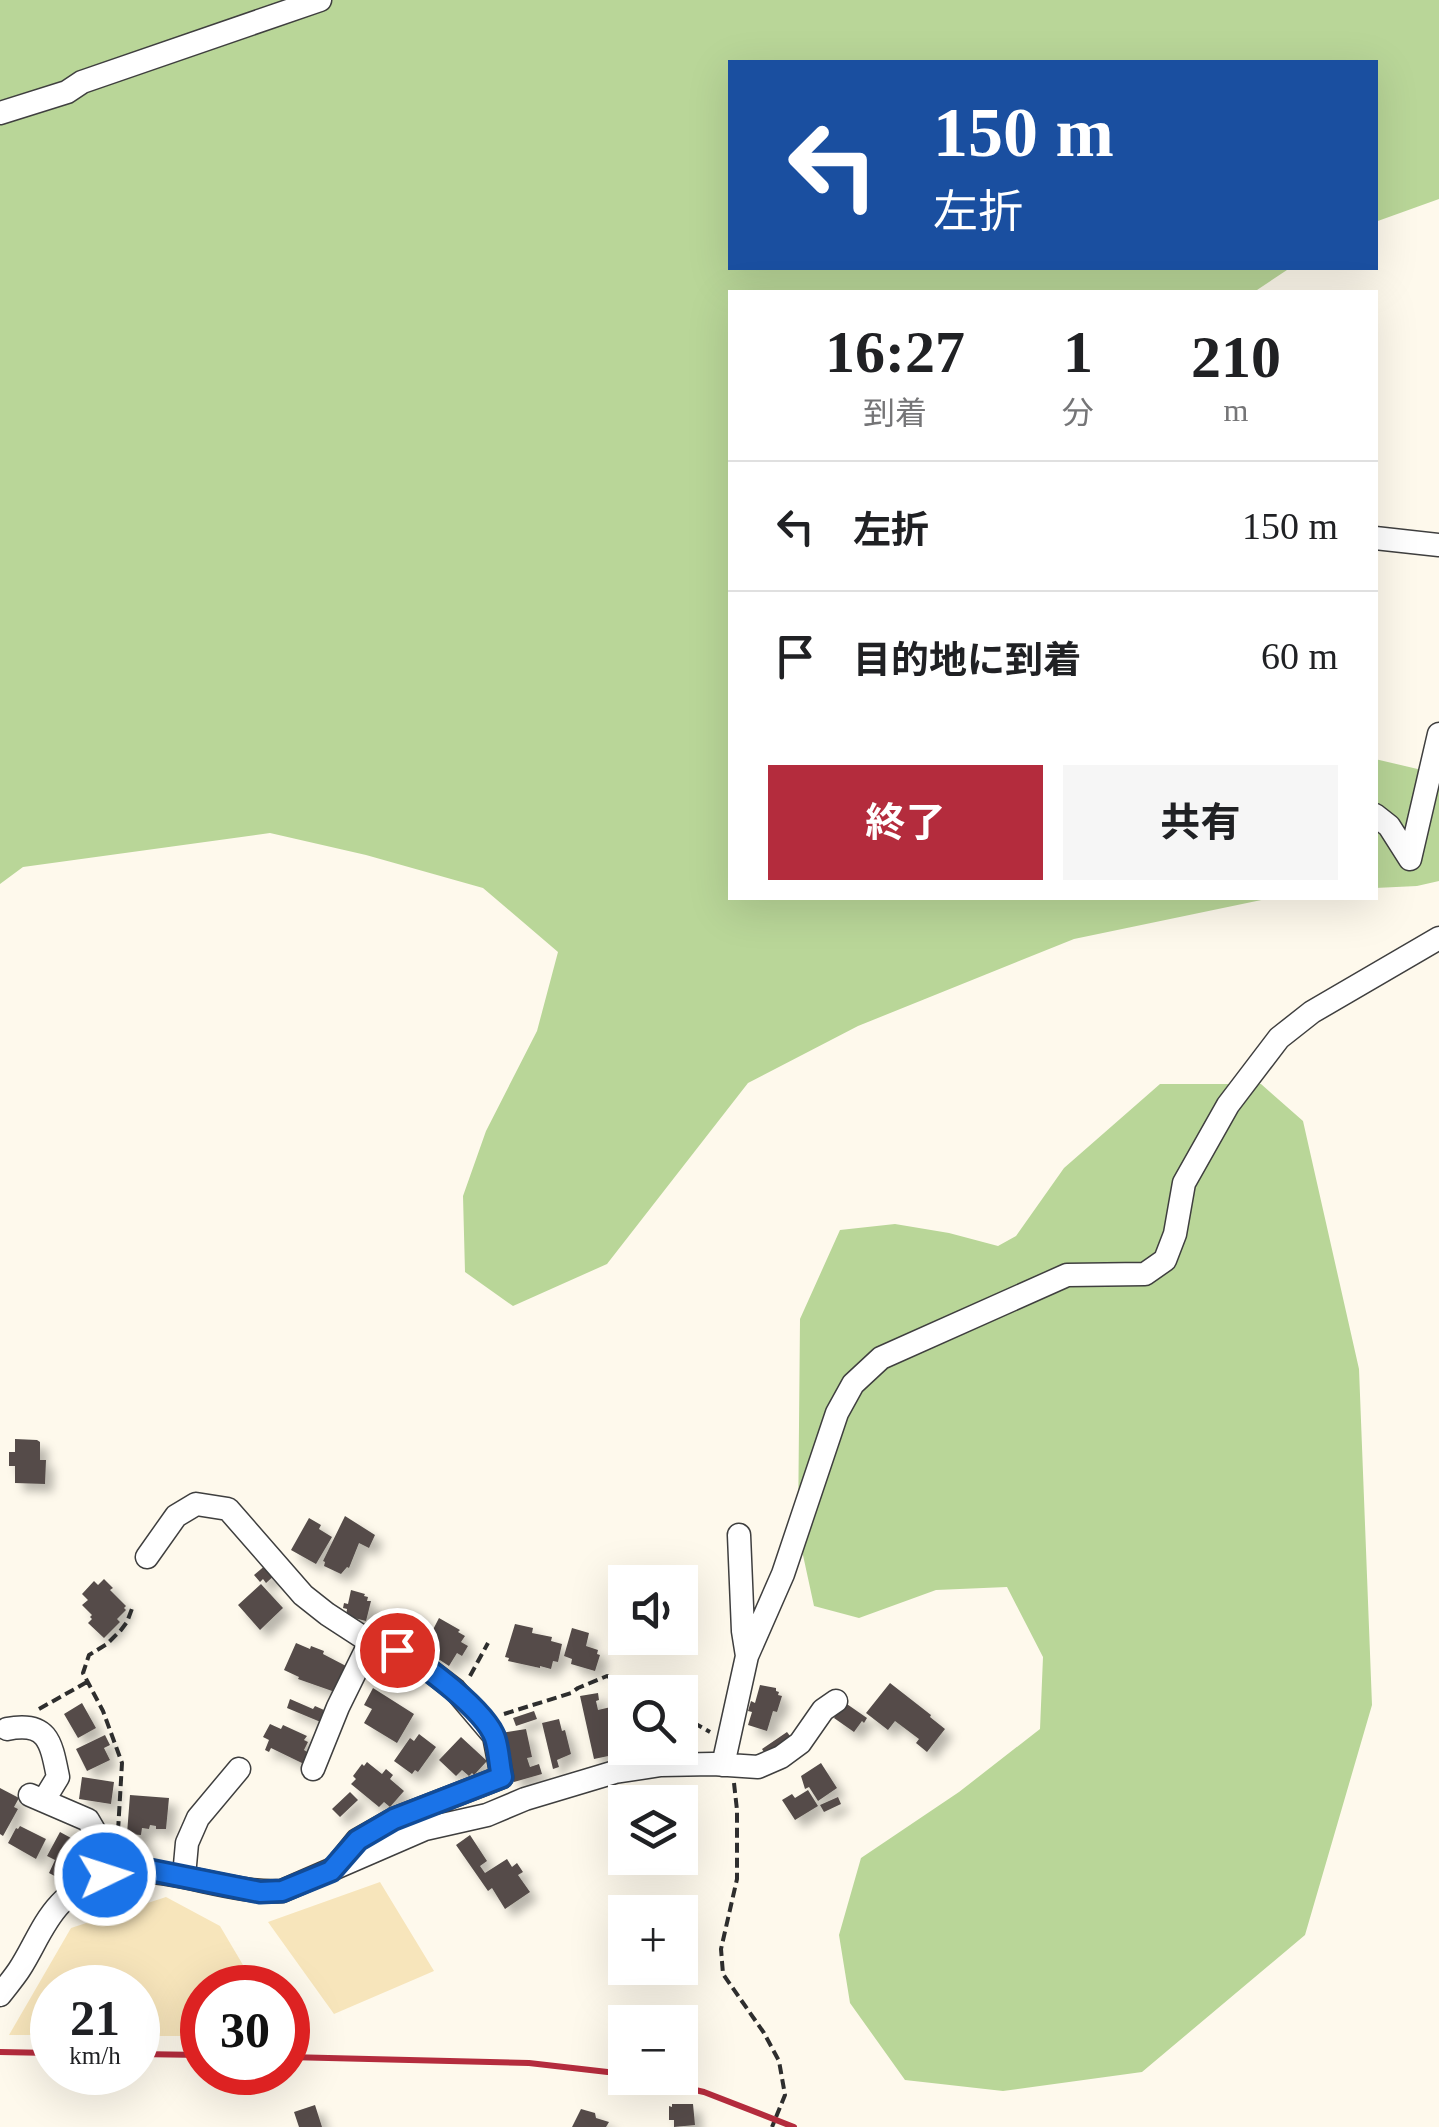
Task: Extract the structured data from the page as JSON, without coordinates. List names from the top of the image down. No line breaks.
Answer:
{"page":{"turn":["150 m","左折"],"eta":["16:27","到着","1","分","210","m"],"list":[{"name":"左折","value":"150 m"},{"name":"目的地に到着","value":"60 m"}],"buttons":["終了","共有"],"map_buttons":["+","−"],"speed":"21 km/h","limit":"30"}}
